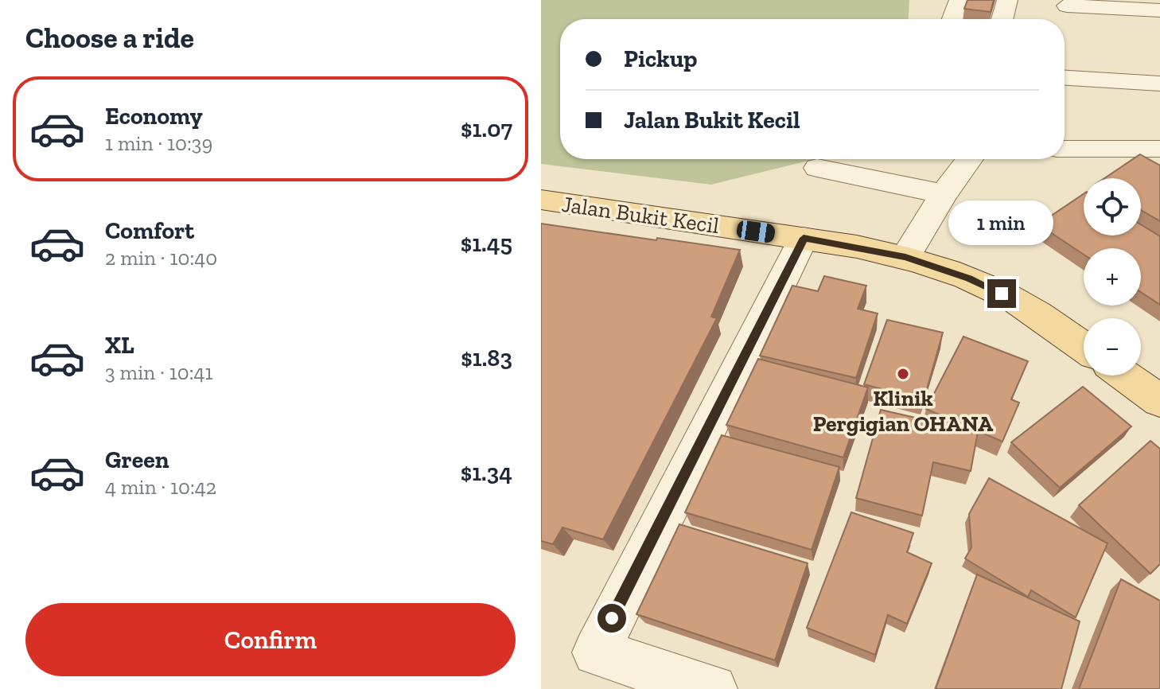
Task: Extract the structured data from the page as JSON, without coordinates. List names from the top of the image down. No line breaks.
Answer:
{"streets":{"main road":["Jalan Bukit Kecil"]},"places":["Klinik Pergigian OHANA"],"page":{"heading":"Choose a ride","banner":["Pickup","Jalan Bukit Kecil"],"list":[{"name":"Economy","note":"1 min · 10:39","value":"$1.07"},{"name":"Comfort","note":"2 min · 10:40","value":"$1.45"},{"name":"XL","note":"3 min · 10:41","value":"$1.83"},{"name":"Green","note":"4 min · 10:42","value":"$1.34"}],"map_buttons":["+","−"],"bubble":"1 min","buttons":"Confirm"}}
